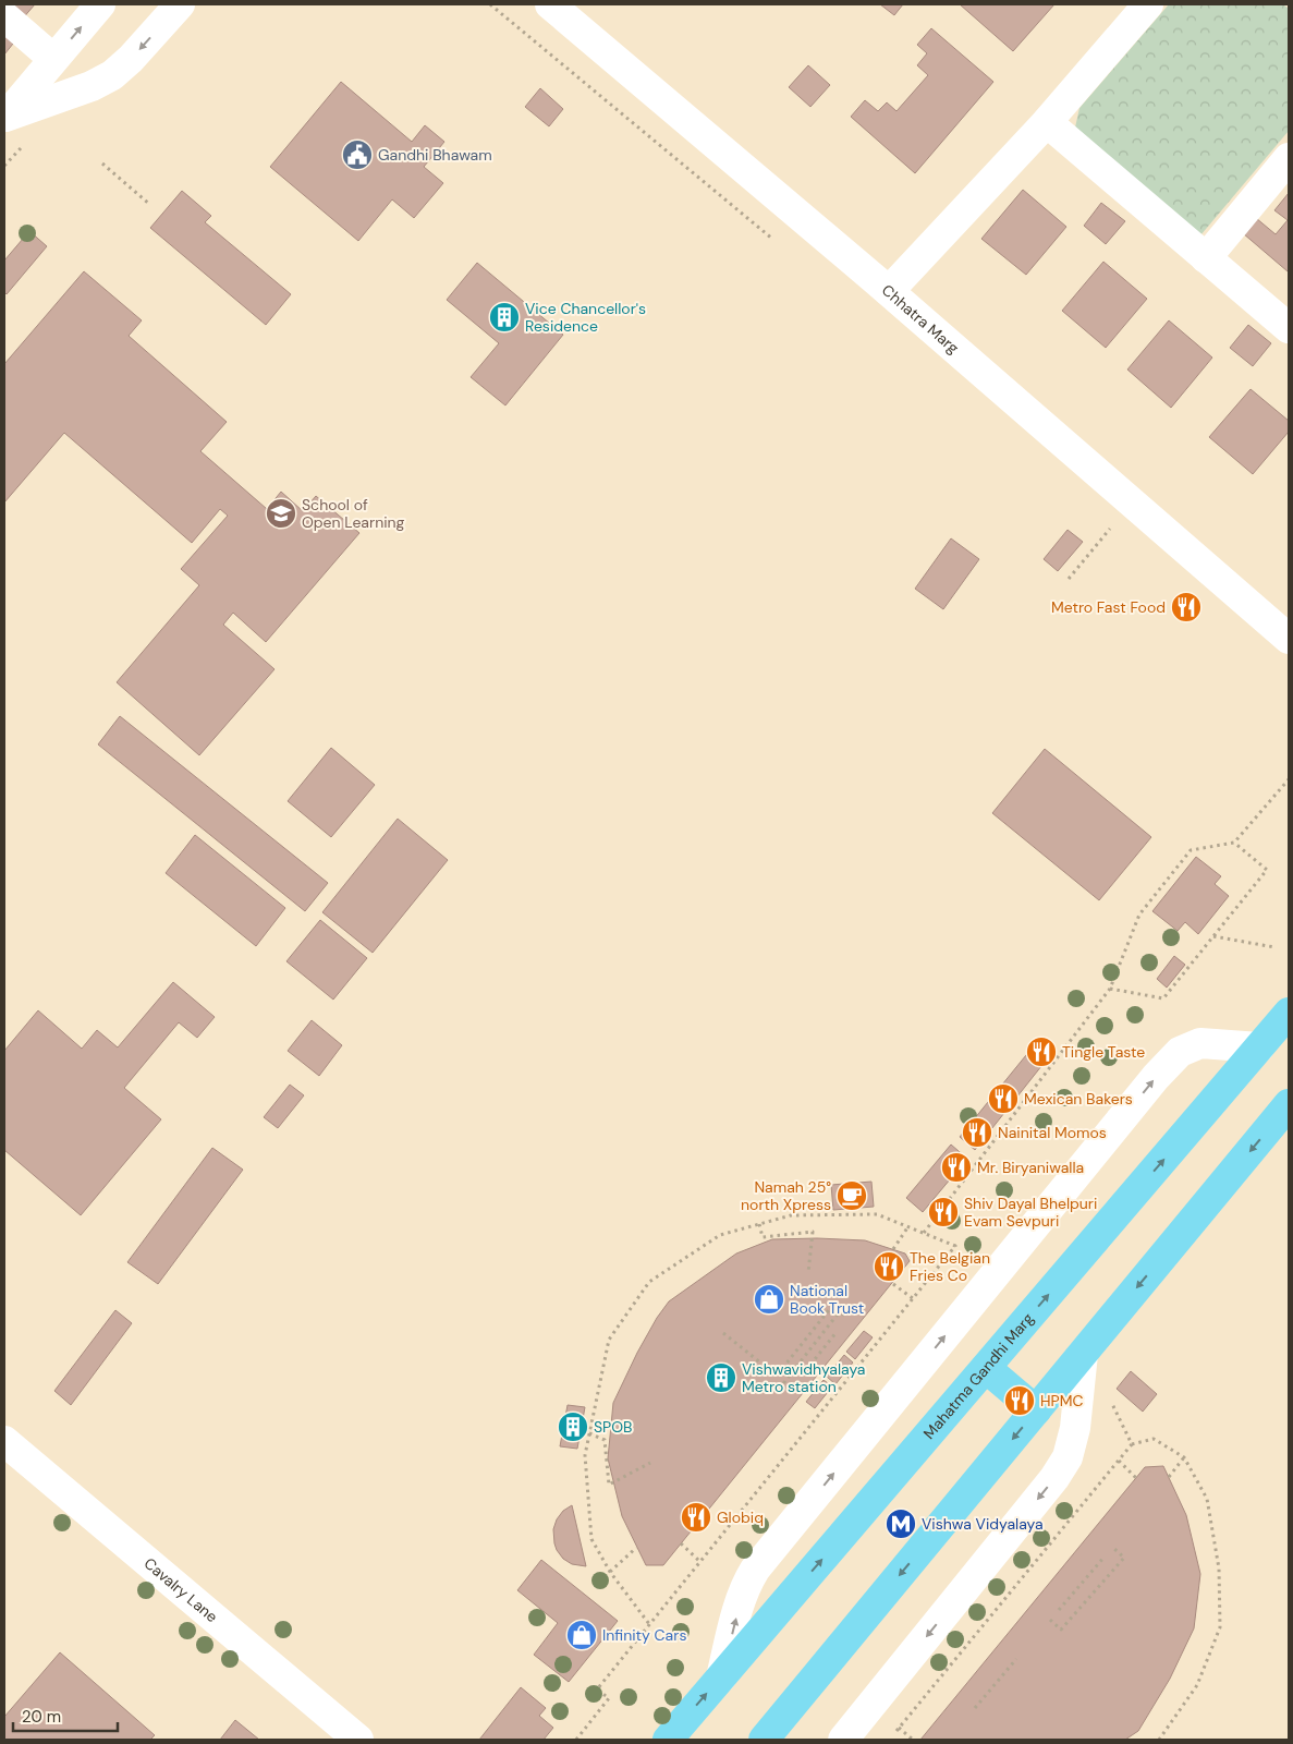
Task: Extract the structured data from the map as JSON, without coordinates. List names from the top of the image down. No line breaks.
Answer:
{"streets":{"main road":["Mahatma Gandhi Marg"],"street":["Chhatra Marg","Cavalry Lane"]},"places":{"public building":["Gandhi Bhawam"],"building":["Vice Chancellor's Residence","Vishwavidhyalaya Metro station","SPOB"],"school or university":["School of Open Learning"],"restaurant":["Metro Fast Food","Tingle Taste","Mexican Bakers","Nainital Momos","Mr. Biryaniwalla","Shiv Dayal Bhelpuri Evam Sevpuri","The Belgian Fries Co","HPMC","Globiq"],"cafe":["Namah 25° north Xpress"],"shop":["National Book Trust","Infinity Cars"],"metro station":["Vishwa Vidyalaya"]},"scale_bar":"20 m"}
